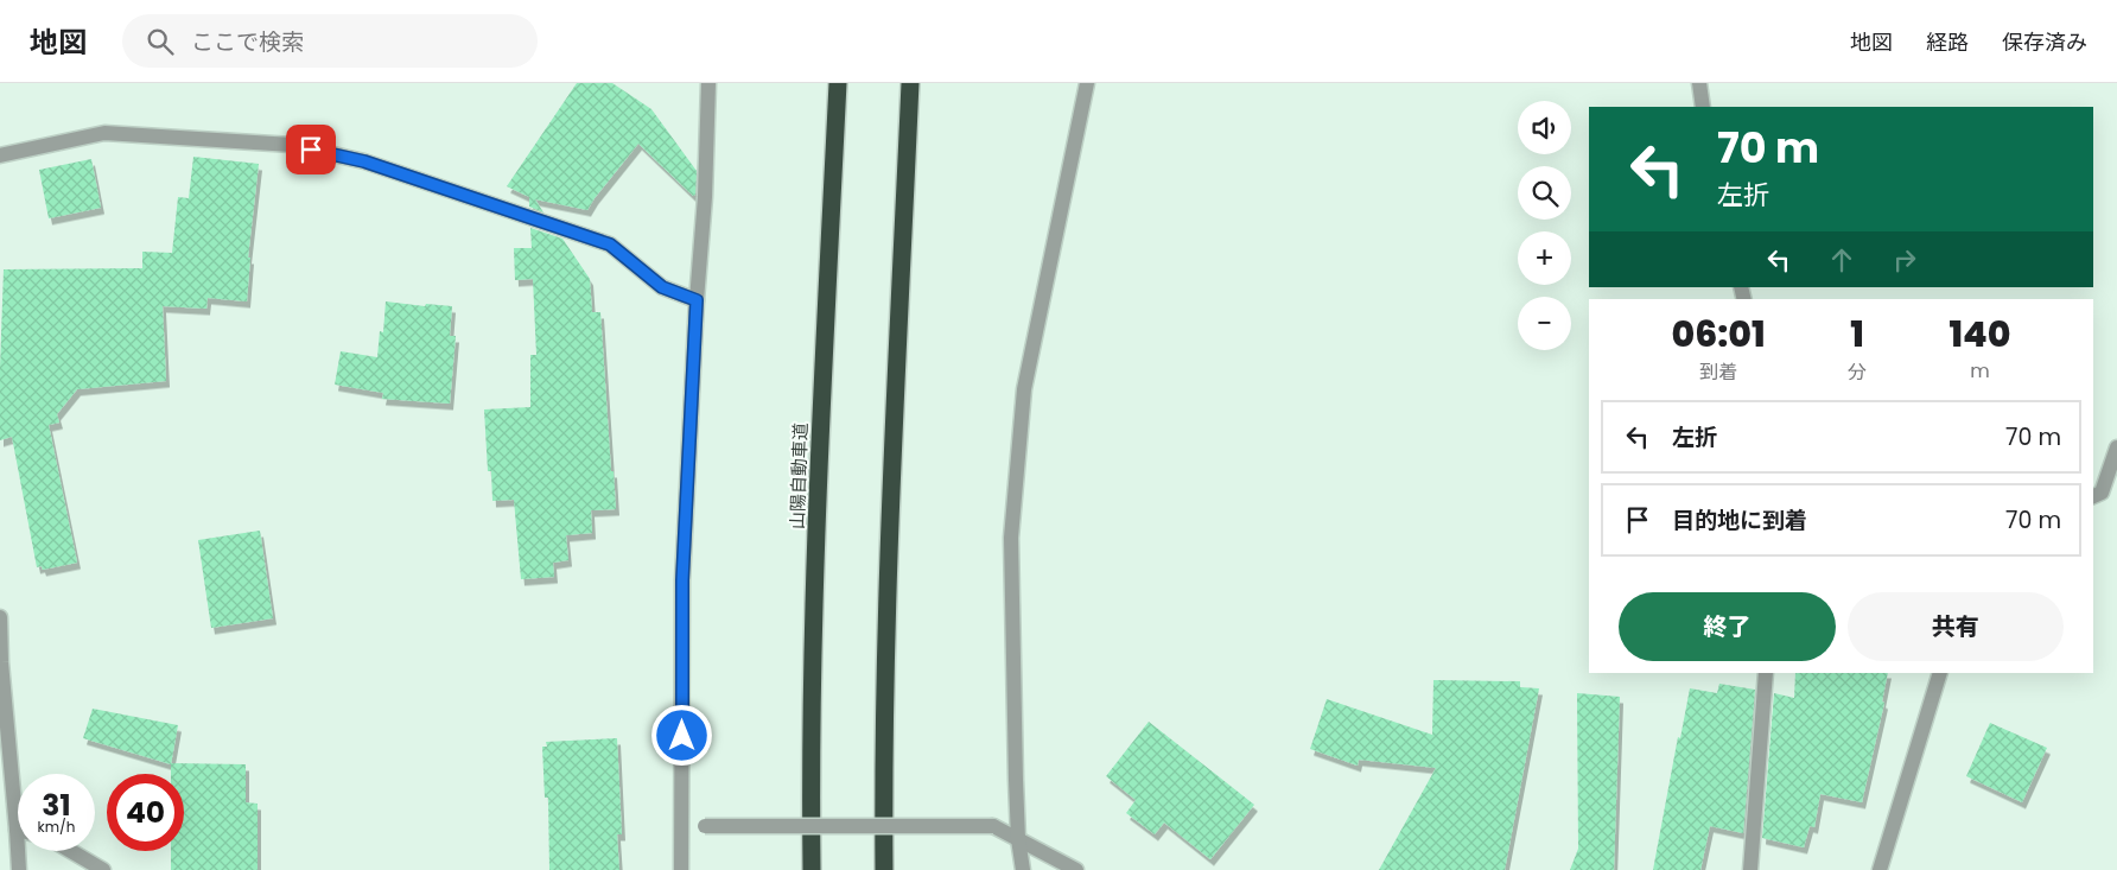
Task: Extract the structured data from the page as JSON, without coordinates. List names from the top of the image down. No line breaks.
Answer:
{"streets":{"highway":["山陽自動車道"]},"page":{"header":"地図","search":"ここで検索","nav":["地図","経路","保存済み"],"map_buttons":["+","−"],"turn":["70 m","左折"],"eta":["06:01","到着","1","分","140","m"],"list":[{"name":"左折","value":"70 m"},{"name":"目的地に到着","value":"70 m"}],"buttons":["終了","共有"],"speed":"31 km/h","limit":"40"}}
